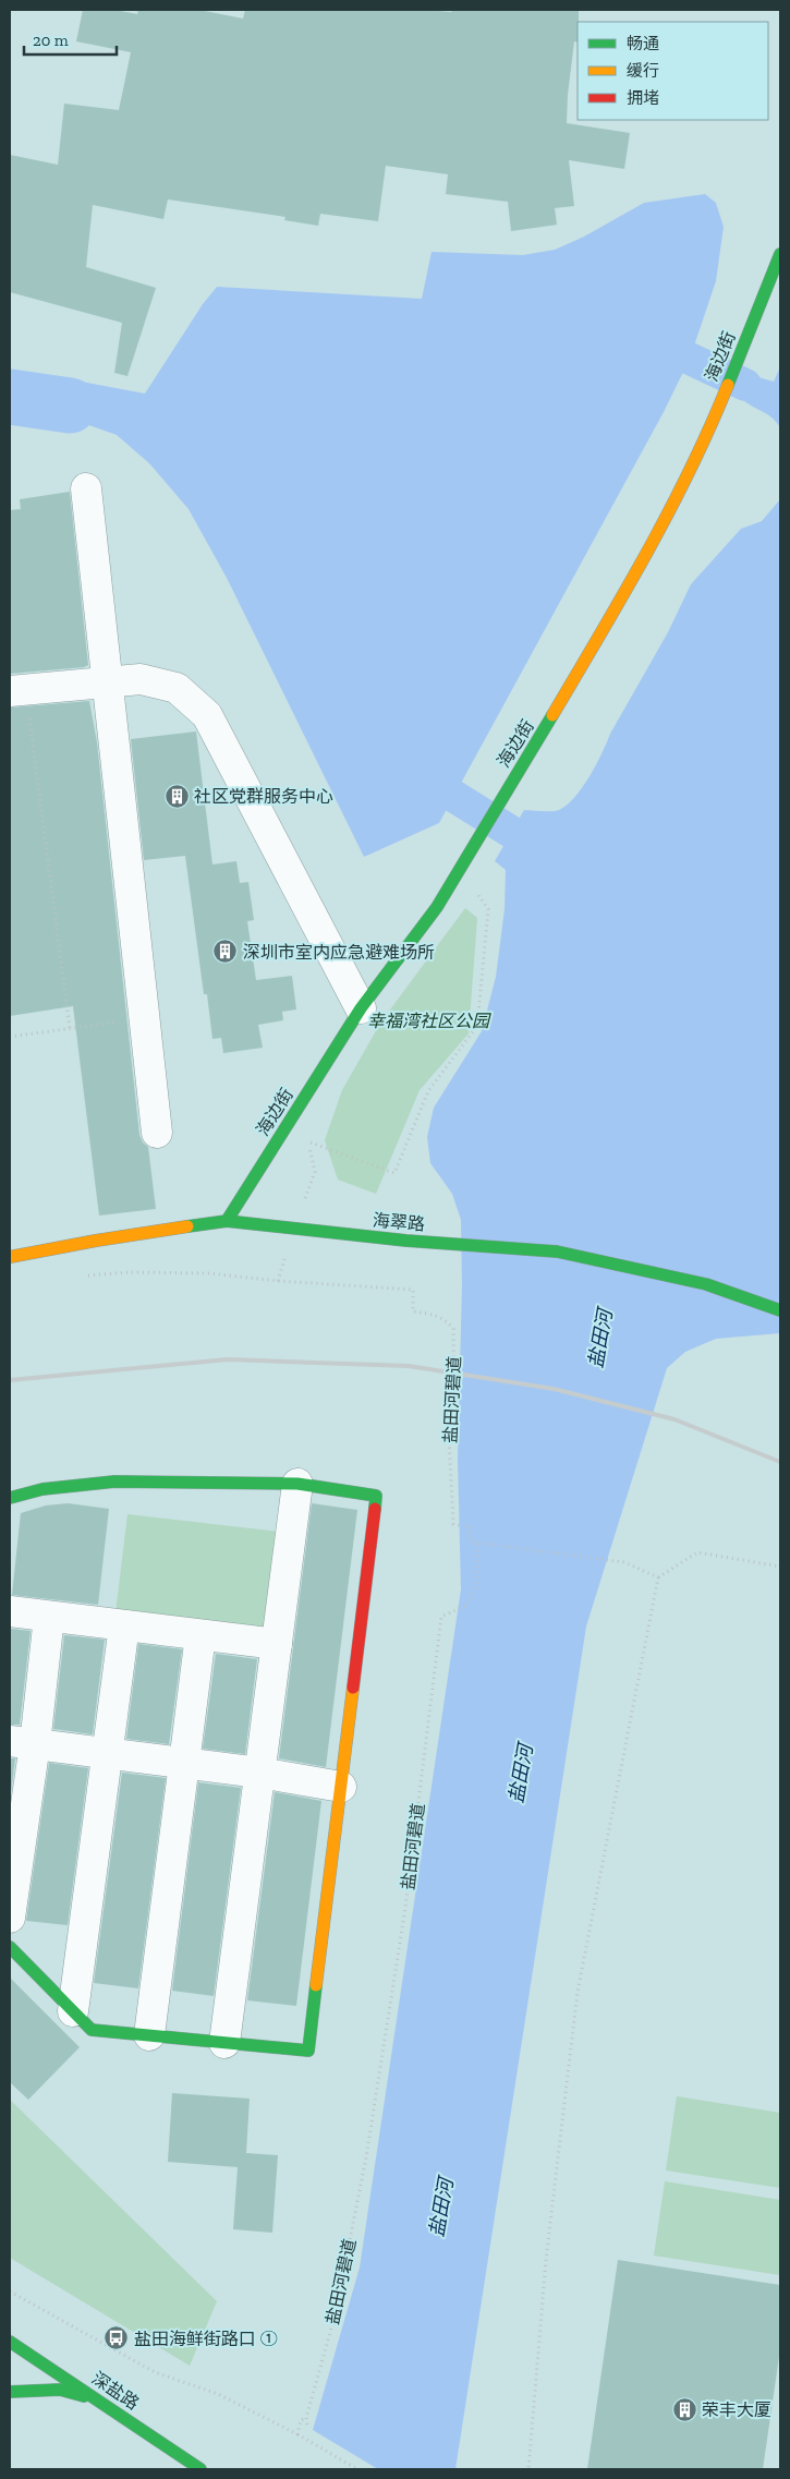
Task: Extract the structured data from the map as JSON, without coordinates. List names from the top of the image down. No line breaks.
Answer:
{"streets":{"street":["海边街","海翠路","深盐路"],"path":["盐田河碧道"]},"crossings":[["海边街","海翠路"]],"water":["盐田河"],"parks":["幸福湾社区公园"],"places":{"building":["社区党群服务中心","深圳市室内应急避难场所","荣丰大厦"],"bus stop":["盐田海鲜街路口 ①"]},"legend":["畅通","缓行","拥堵"],"scale_bar":"20 m"}
